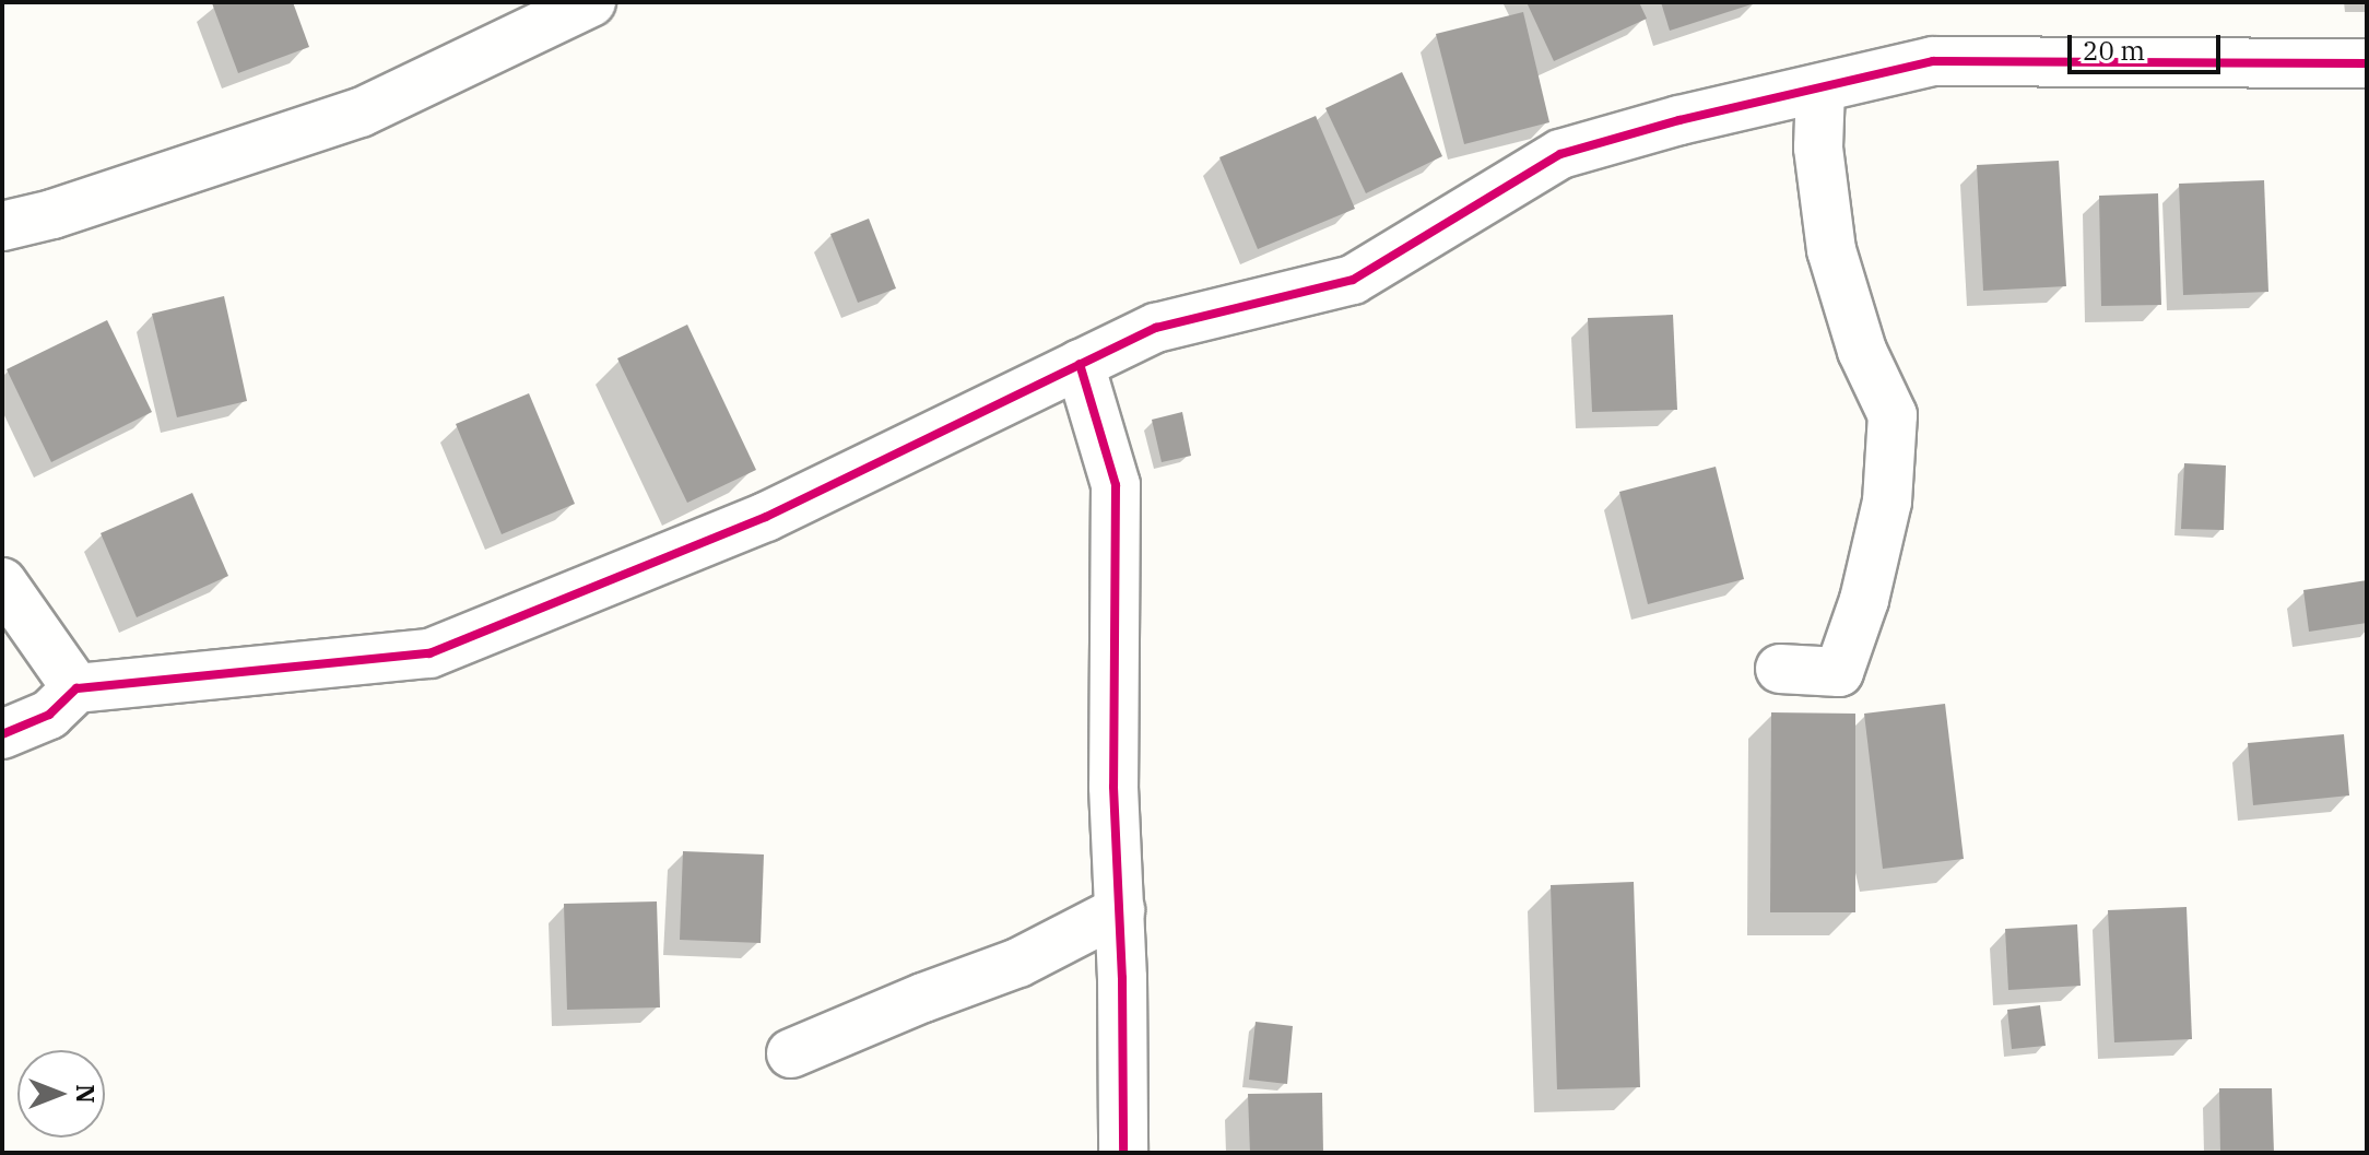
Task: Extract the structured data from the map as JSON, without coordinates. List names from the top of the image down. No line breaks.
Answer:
{"scale_bar":"20 m","north":"right"}
